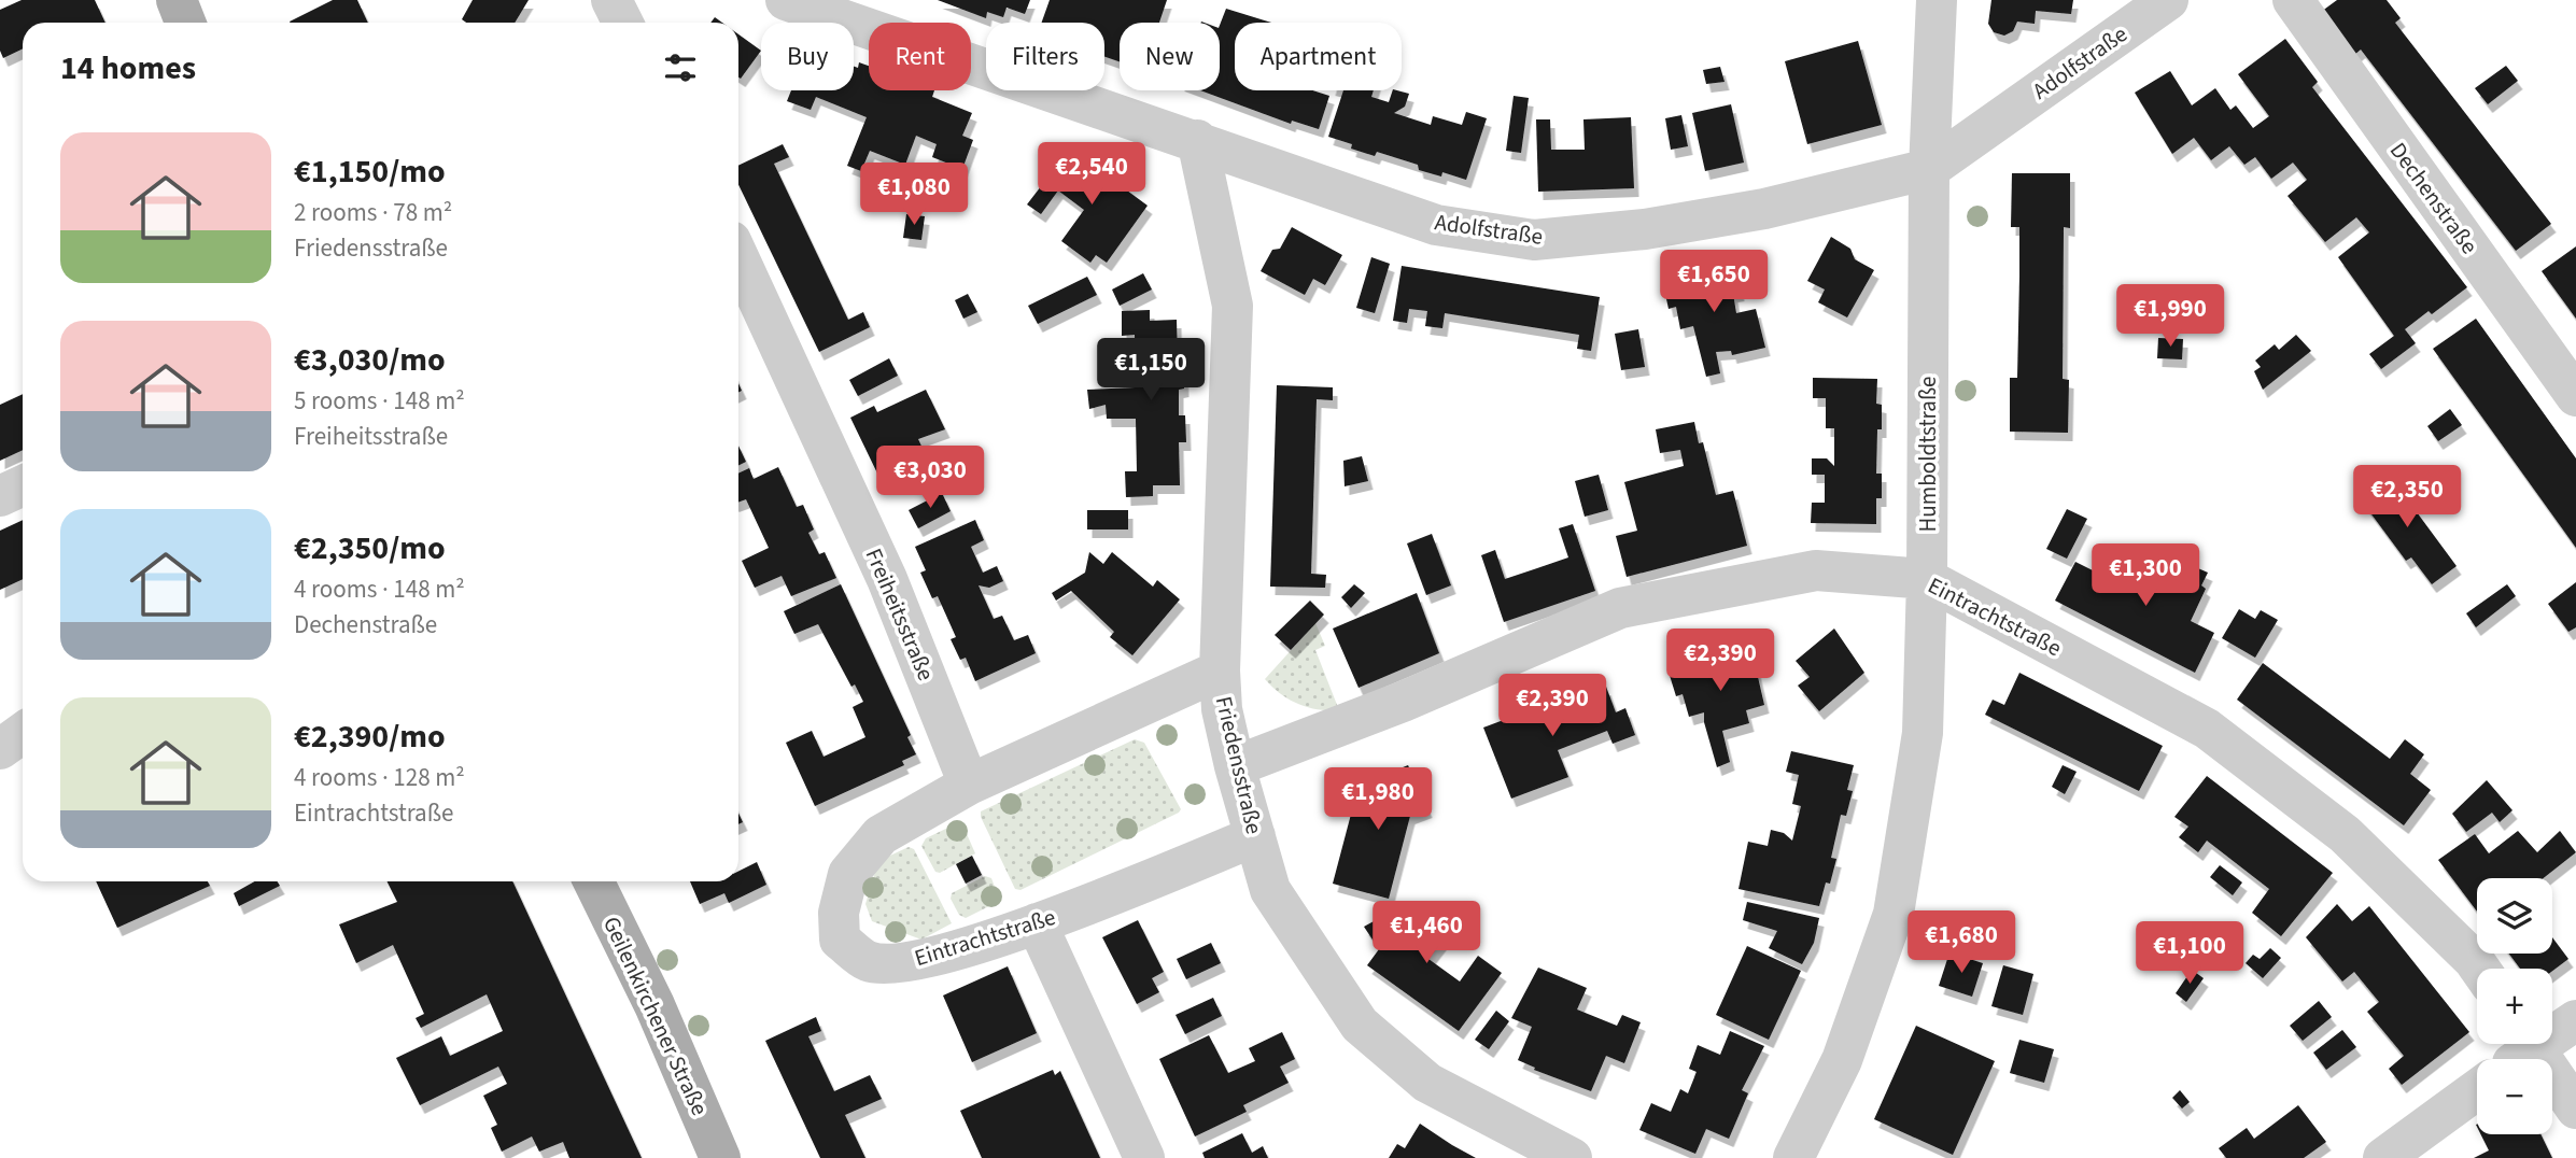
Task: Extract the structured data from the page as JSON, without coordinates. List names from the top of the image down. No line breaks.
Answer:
{"streets":{"main road":["Geilenkirchener Straße"],"street":["Adolfstraße","Dechenstraße","Humboldtstraße","Freiheitsstraße","Eintrachtstraße","Friedensstraße"]},"crossings":[["Adolfstraße","Humboldtstraße"],["Adolfstraße","Friedensstraße"],["Humboldtstraße","Eintrachtstraße"],["Freiheitsstraße","Eintrachtstraße"],["Eintrachtstraße","Friedensstraße"]],"page":{"chip":["Buy","Rent","Filters","New","Apartment"],"heading":"14 homes","list":[{"name":"€1,150/mo","note":"2 rooms · 78 m² · Friedensstraße"},{"name":"€3,030/mo","note":"5 rooms · 148 m² · Freiheitsstraße"},{"name":"€2,350/mo","note":"4 rooms · 148 m² · Dechenstraße"},{"name":"€2,390/mo","note":"4 rooms · 128 m² · Eintrachtstraße"}],"price":["€2,540","€1,080","€1,650","€1,990","€1,150","€3,030","€2,350","€1,300","€2,390","€2,390","€1,980","€1,460","€1,680","€1,100"],"map_buttons":["+","−"]}}
